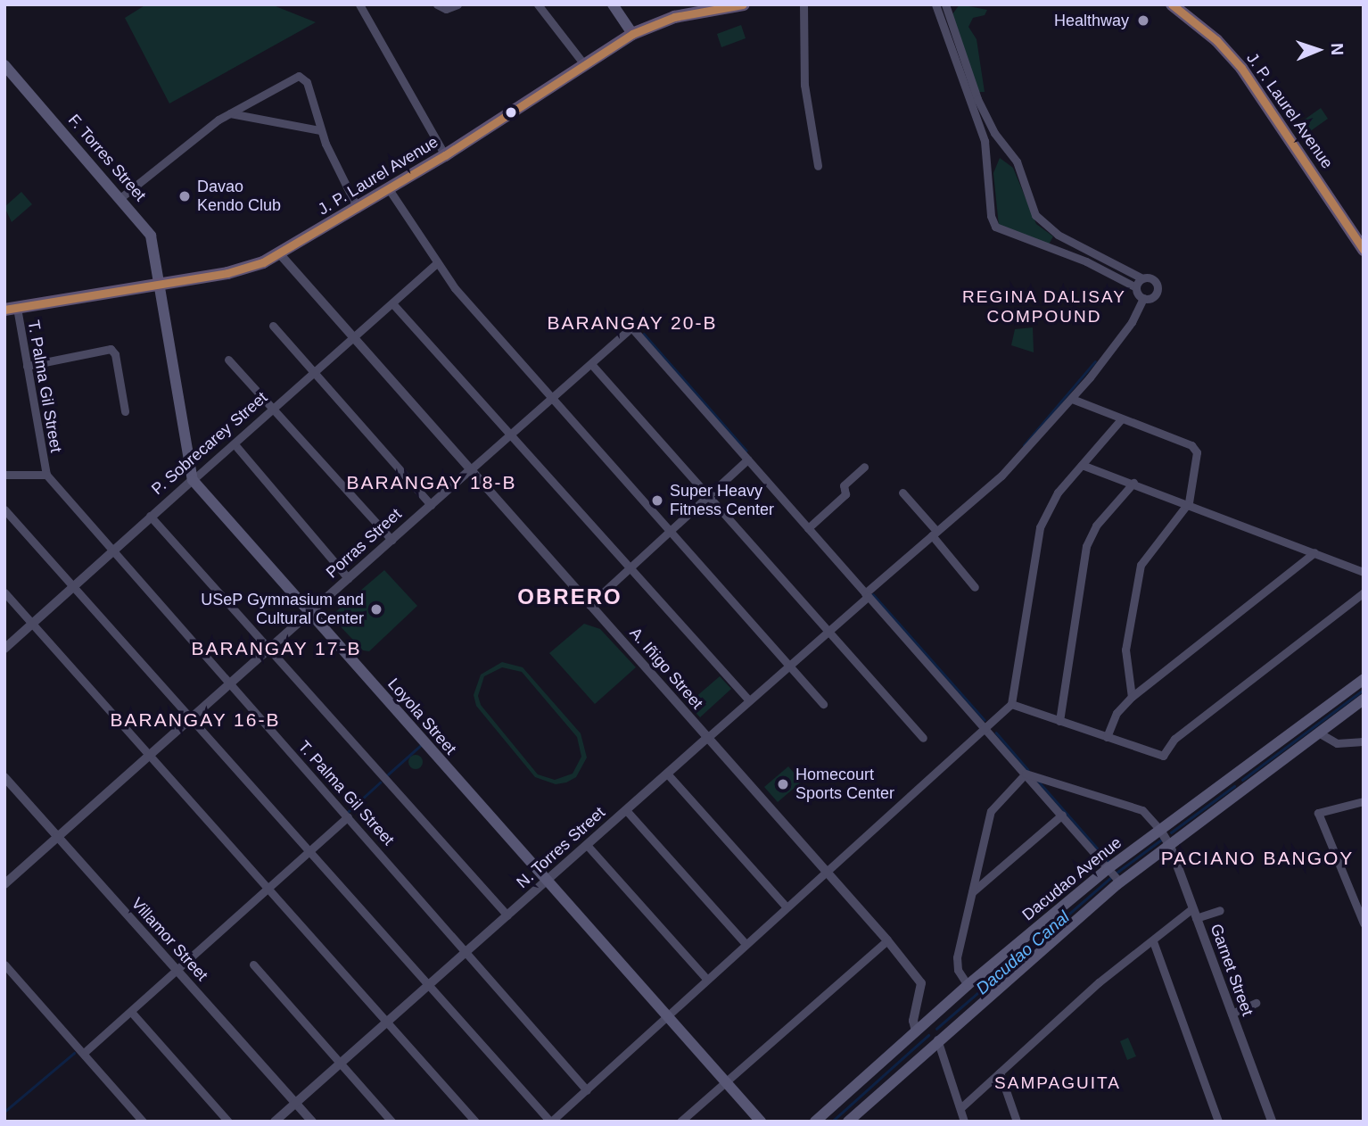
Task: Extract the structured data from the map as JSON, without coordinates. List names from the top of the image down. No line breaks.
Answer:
{"streets":{"main road":["J. P. Laurel Avenue","F. Torres Street","Loyola Street","Dacudao Avenue"],"street":["T. Palma Gil Street","P. Sobrecarey Street","Porras Street","A. Iñigo Street","N. Torres Street","Villamor Street","Garnet Street"]},"crossings":[["J. P. Laurel Avenue","F. Torres Street"],["J. P. Laurel Avenue","T. Palma Gil Street"],["J. P. Laurel Avenue","A. Iñigo Street"],["T. Palma Gil Street","P. Sobrecarey Street"],["T. Palma Gil Street","Porras Street"],["T. Palma Gil Street","N. Torres Street"],["P. Sobrecarey Street","A. Iñigo Street"],["P. Sobrecarey Street","Loyola Street"],["Porras Street","A. Iñigo Street"],["Porras Street","Loyola Street"],["Porras Street","Villamor Street"],["A. Iñigo Street","N. Torres Street"],["A. Iñigo Street","Dacudao Avenue"],["Loyola Street","N. Torres Street"],["N. Torres Street","Villamor Street"],["Dacudao Avenue","Garnet Street"]],"districts":["REGINA DALISAY COMPOUND","BARANGAY 20-B","BARANGAY 18-B","OBRERO","BARANGAY 17-B","BARANGAY 16-B","PACIANO BANGOY","SAMPAGUITA"],"water":["Dacudao Canal"],"places":["Healthway","Davao Kendo Club","Super Heavy Fitness Center","USeP Gymnasium and Cultural Center","Homecourt Sports Center"],"north":"right"}
